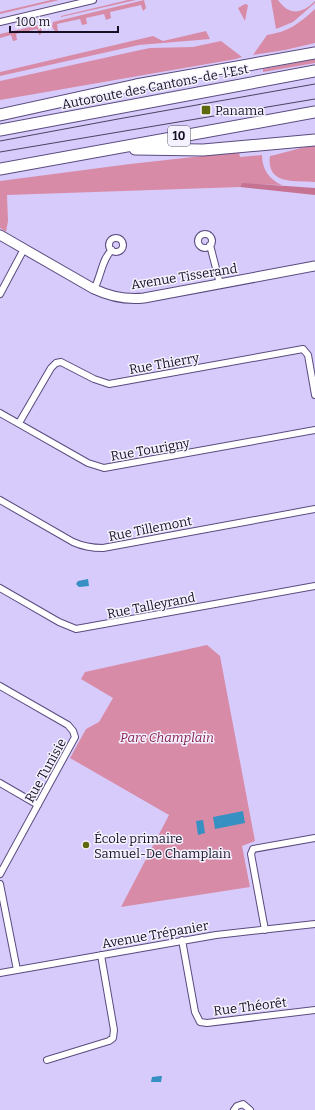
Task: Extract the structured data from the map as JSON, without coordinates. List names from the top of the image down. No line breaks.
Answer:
{"streets":{"highway":["Autoroute des Cantons-de-l'Est","10"],"street":["Avenue Tisserand","Rue Thierry","Rue Tourigny","Rue Tillemont","Rue Talleyrand","Rue Tunisie","Avenue Trépanier","Rue Théorêt"]},"crossings":[["Rue Thierry","Rue Tourigny"],["Avenue Trépanier","Rue Théorêt"]],"parks":["Parc Champlain"],"places":{"transit":["Panama"],"other":["École primaire Samuel-De Champlain"]},"scale_bar":"100 m"}
